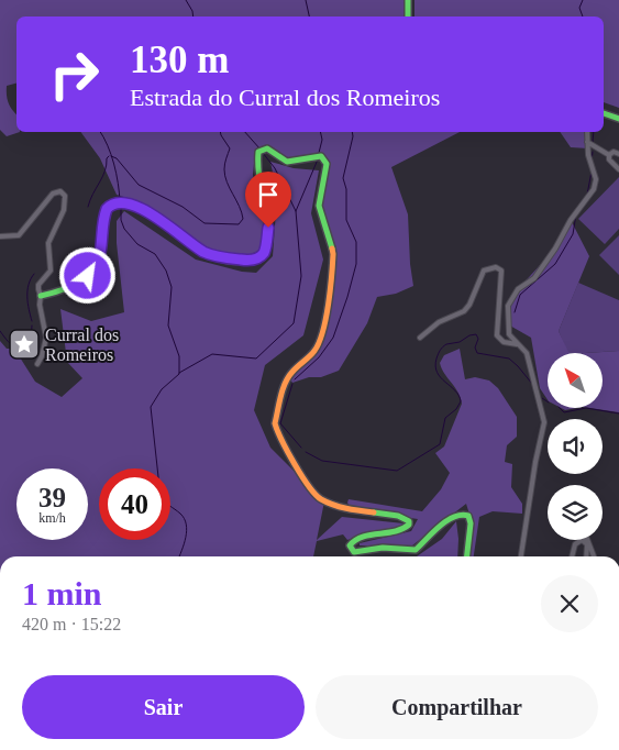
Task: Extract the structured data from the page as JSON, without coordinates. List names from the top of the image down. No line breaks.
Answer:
{"places":{"place":["Curral dos Romeiros"]},"north":"top left","page":{"turn":["130 m","Estrada do Curral dos Romeiros"],"speed":"39 km/h","limit":"40","heading":["1 min","420 m · 15:22"],"buttons":["Sair","Compartilhar"]}}
